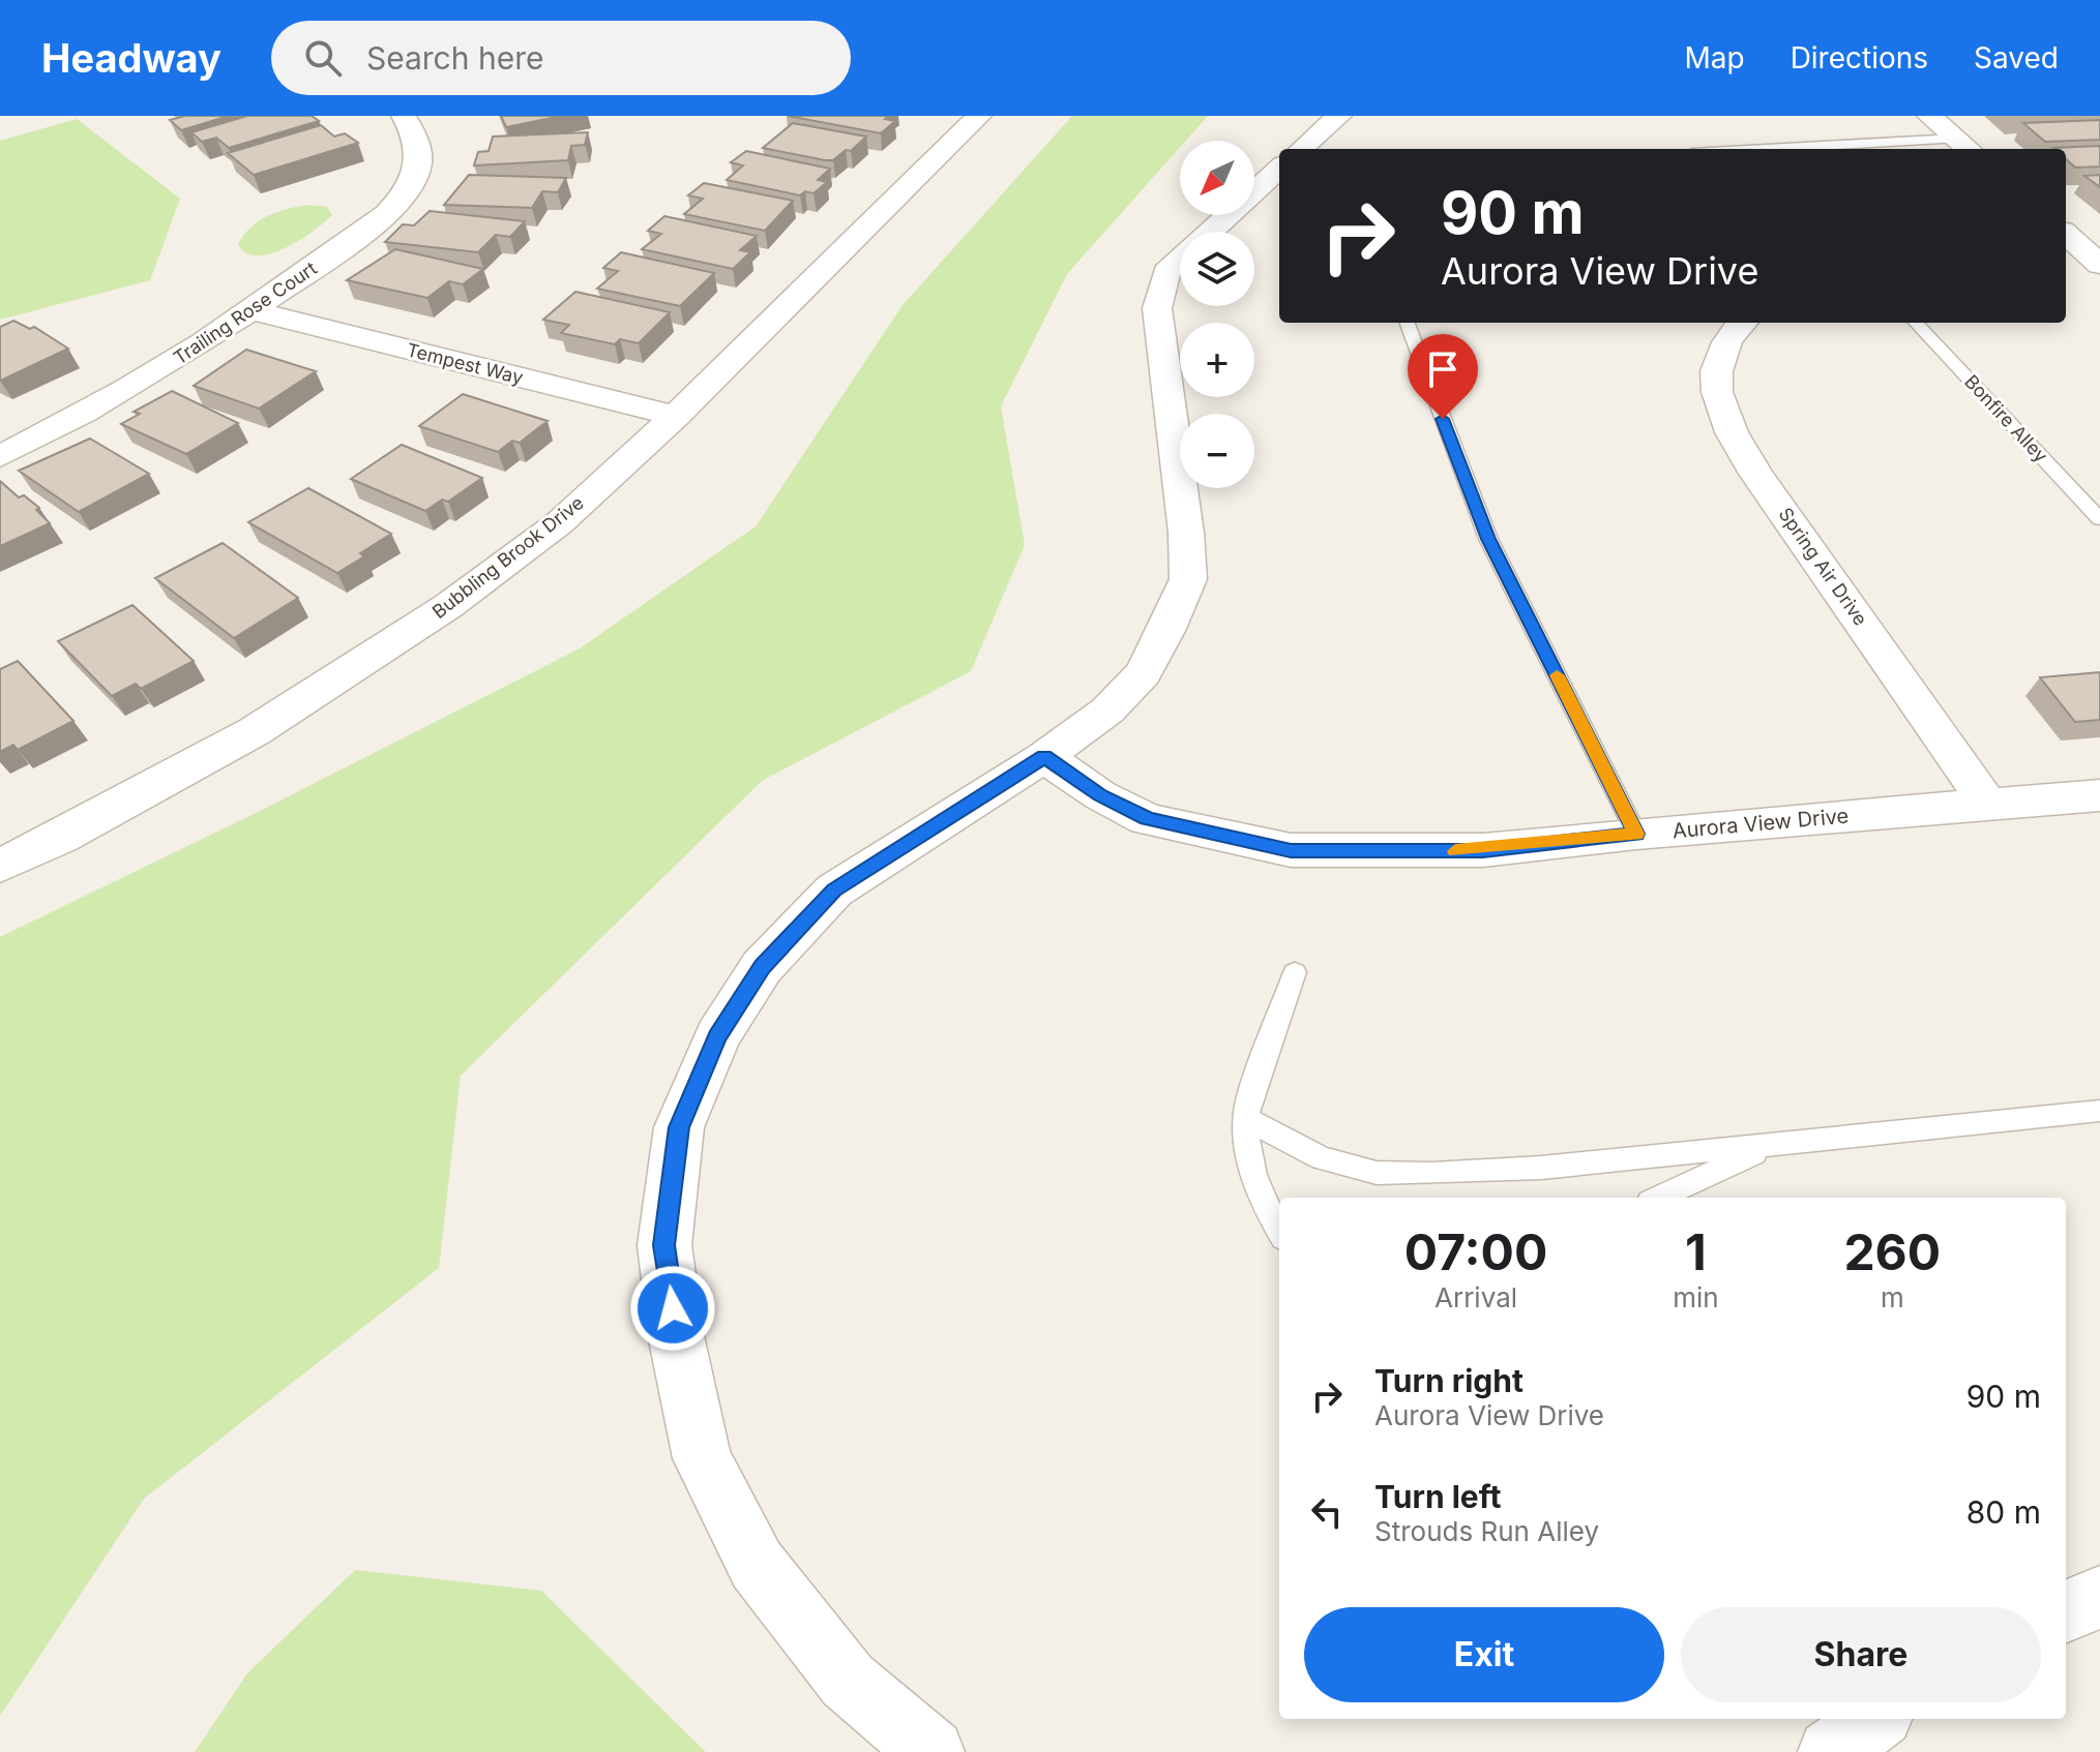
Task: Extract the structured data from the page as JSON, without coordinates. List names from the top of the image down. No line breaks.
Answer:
{"streets":{"street":["Trailing Rose Court","Tempest Way","Bubbling Brook Drive","Spring Air Drive","Aurora View Drive"],"lane":["Bonfire Alley"]},"crossings":[["Trailing Rose Court","Tempest Way"],["Tempest Way","Bubbling Brook Drive"],["Spring Air Drive","Aurora View Drive"]],"north":"bottom left","page":{"header":"Headway","search":"Search here","nav":["Map","Directions","Saved"],"map_buttons":["+","−"],"turn":["90 m","Aurora View Drive"],"eta":["07:00","Arrival","1","min","260","m"],"list":[{"name":"Turn right","note":"Aurora View Drive","value":"90 m"},{"name":"Turn left","note":"Strouds Run Alley","value":"80 m"}],"buttons":["Exit","Share"]}}
